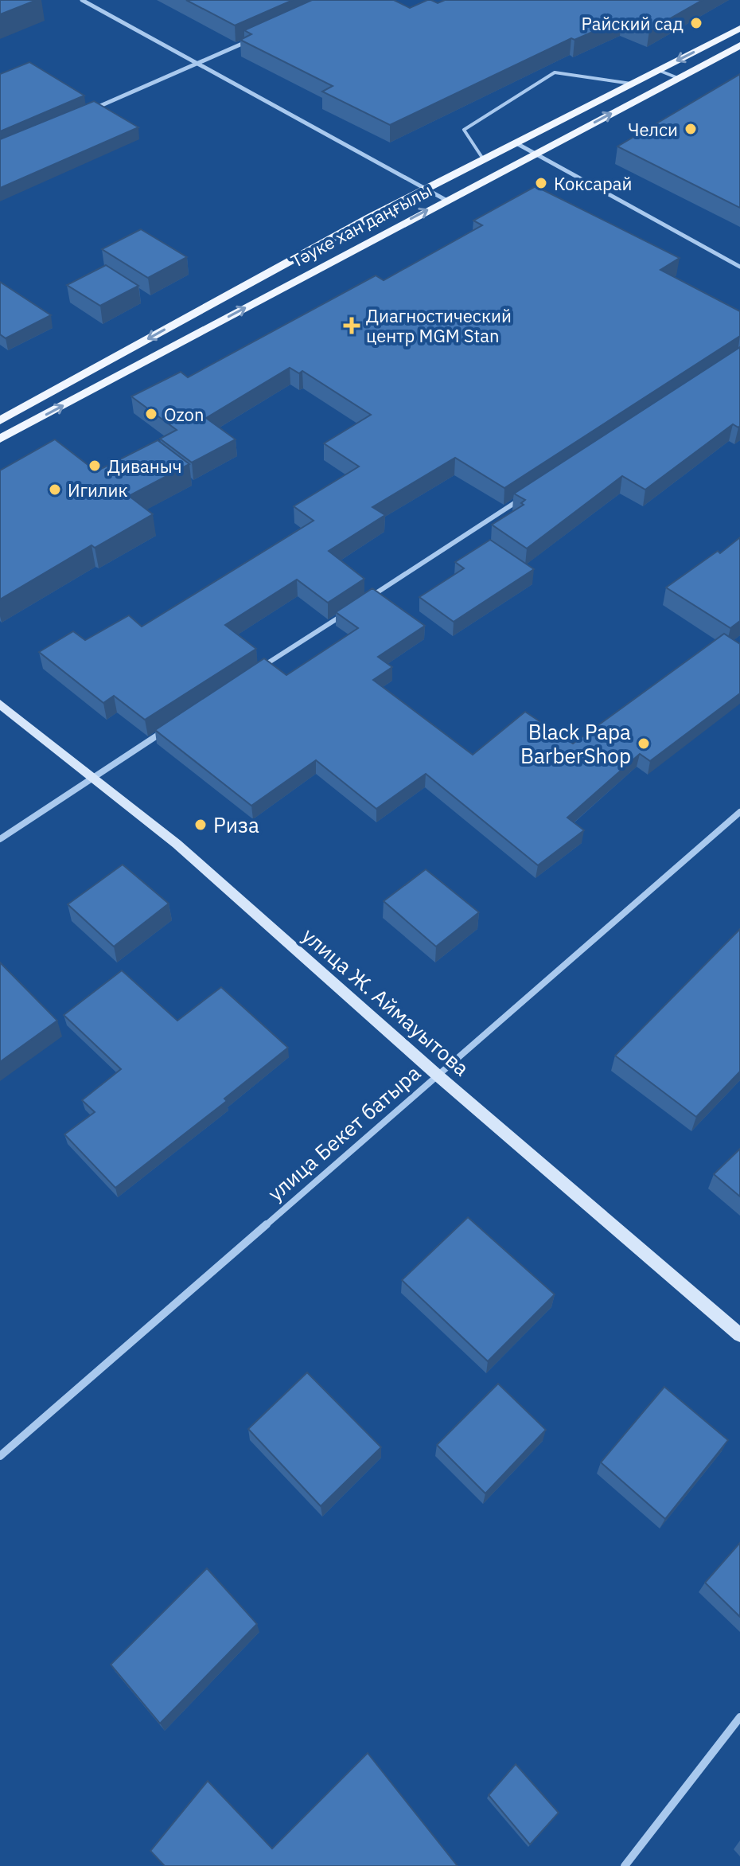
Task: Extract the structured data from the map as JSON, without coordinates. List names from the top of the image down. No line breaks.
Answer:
{"streets":{"main road":["Тәуке хан даңғылы"],"street":["улица Ж. Аймауытова","улица Бекет батыра"]},"crossings":[["улица Ж. Аймауытова","улица Бекет батыра"]],"places":{"other":["Райский сад","Челси","Коксарай","Ozon","Диваныч","Игилик","Black Papa BarberShop","Риза"],"health":["Диагностический центр MGM Stan"]}}
